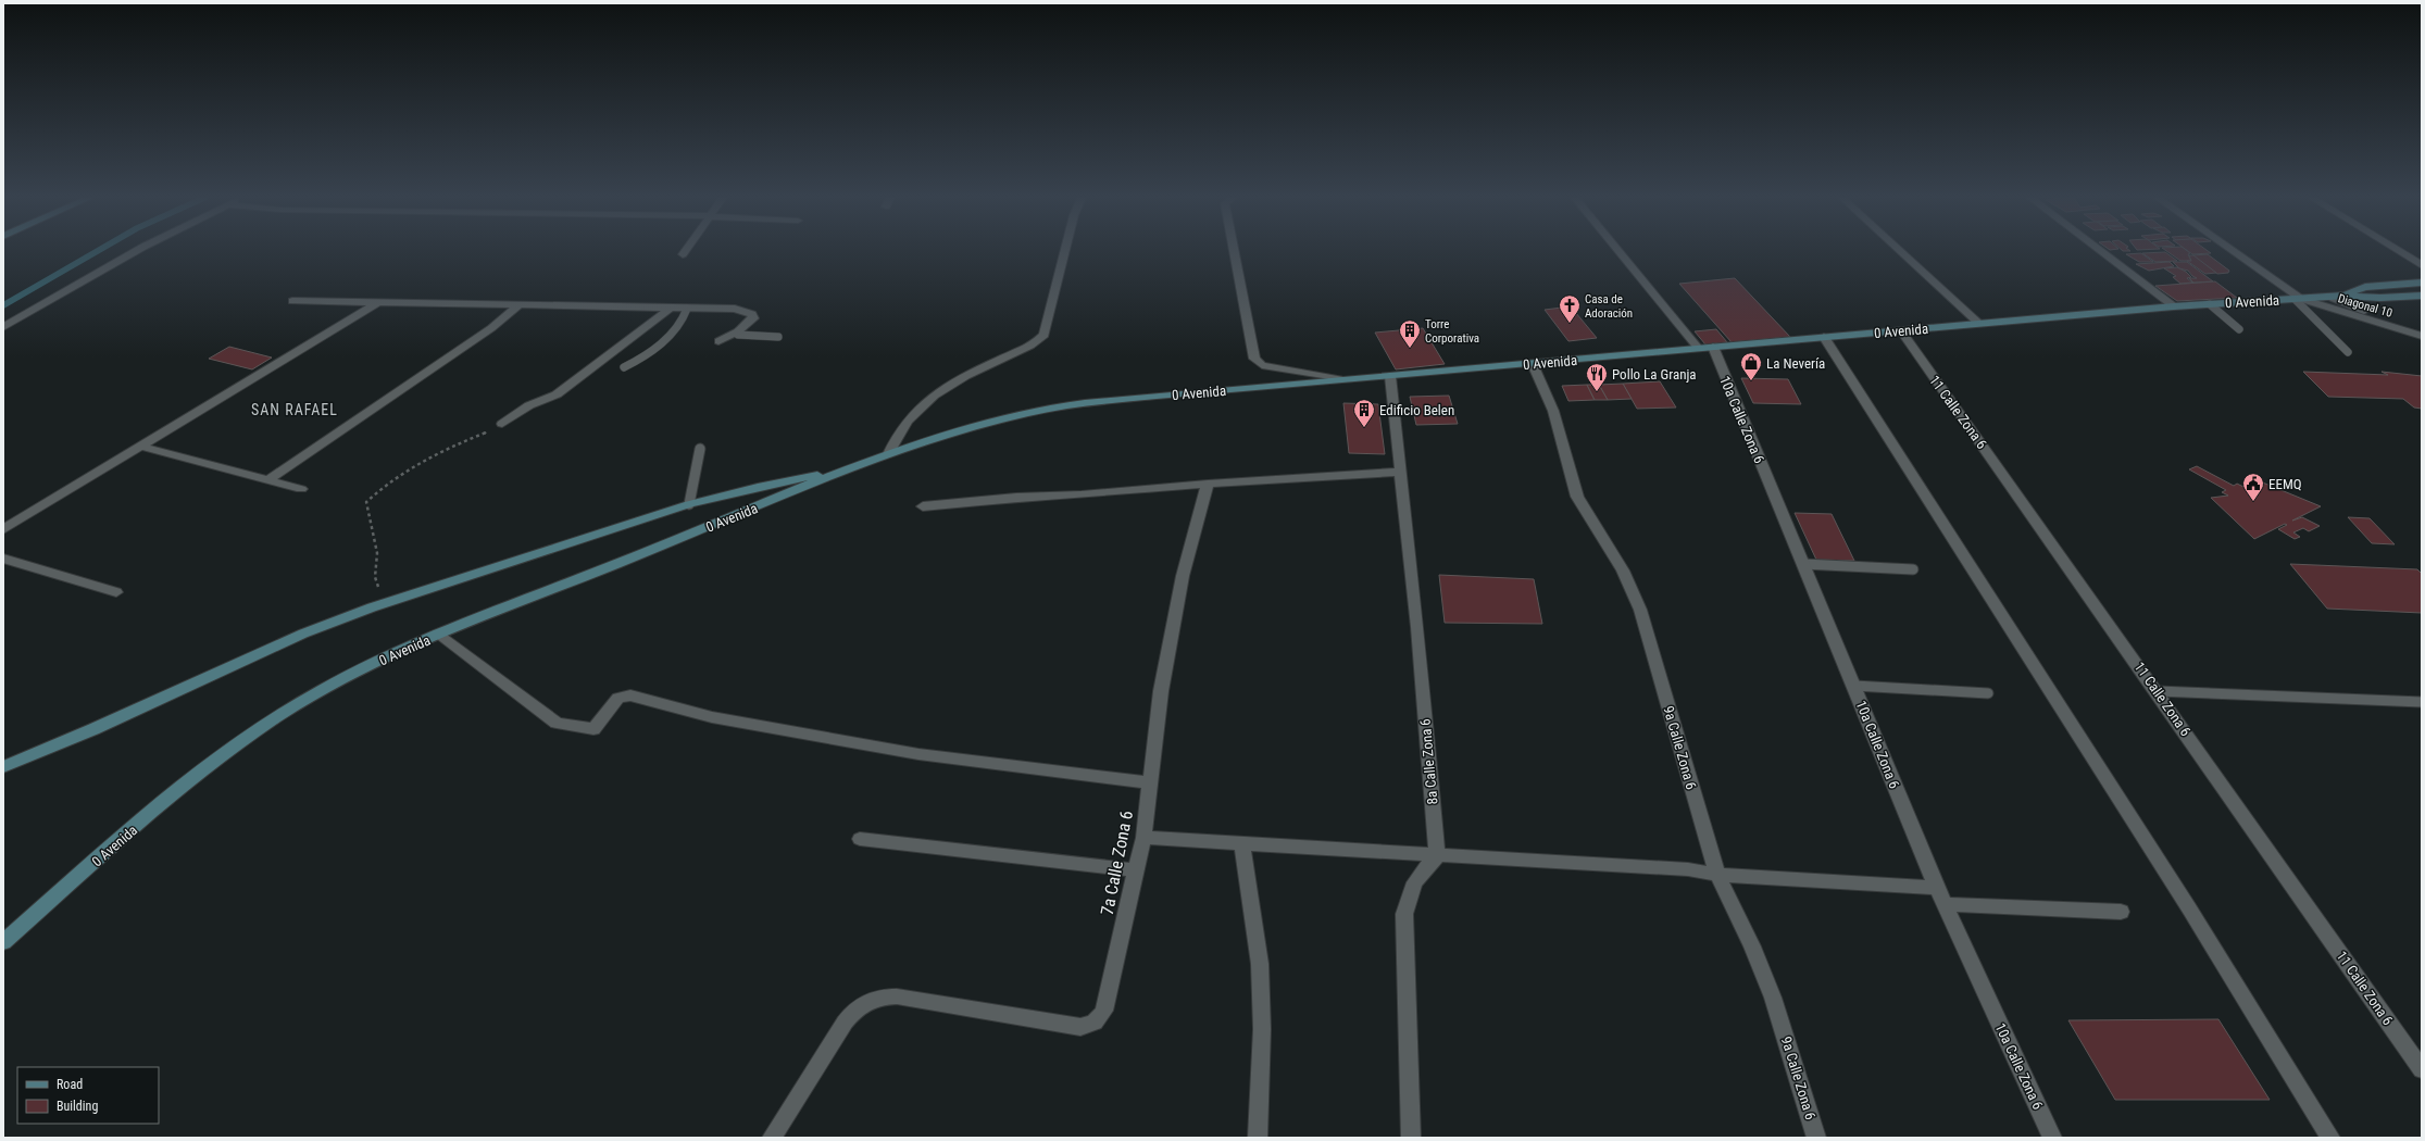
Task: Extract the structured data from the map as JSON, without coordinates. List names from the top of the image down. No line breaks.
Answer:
{"streets":{"street":["0 Avenida","Diagonal 10","11 Calle Zona 6","10a Calle Zona 6","9a Calle Zona 6","8a Calle Zona 6","7a Calle Zona 6"]},"crossings":[["0 Avenida","Diagonal 10"],["0 Avenida","11 Calle Zona 6"],["0 Avenida","10a Calle Zona 6"],["0 Avenida","9a Calle Zona 6"],["0 Avenida","8a Calle Zona 6"]],"districts":["SAN RAFAEL"],"places":{"church":["Casa de Adoración"],"building":["Torre Corporativa","Edificio Belen"],"shop":["La Nevería"],"restaurant":["Pollo La Granja"],"public building":["EEMQ"]},"legend":["Road","Building"]}
